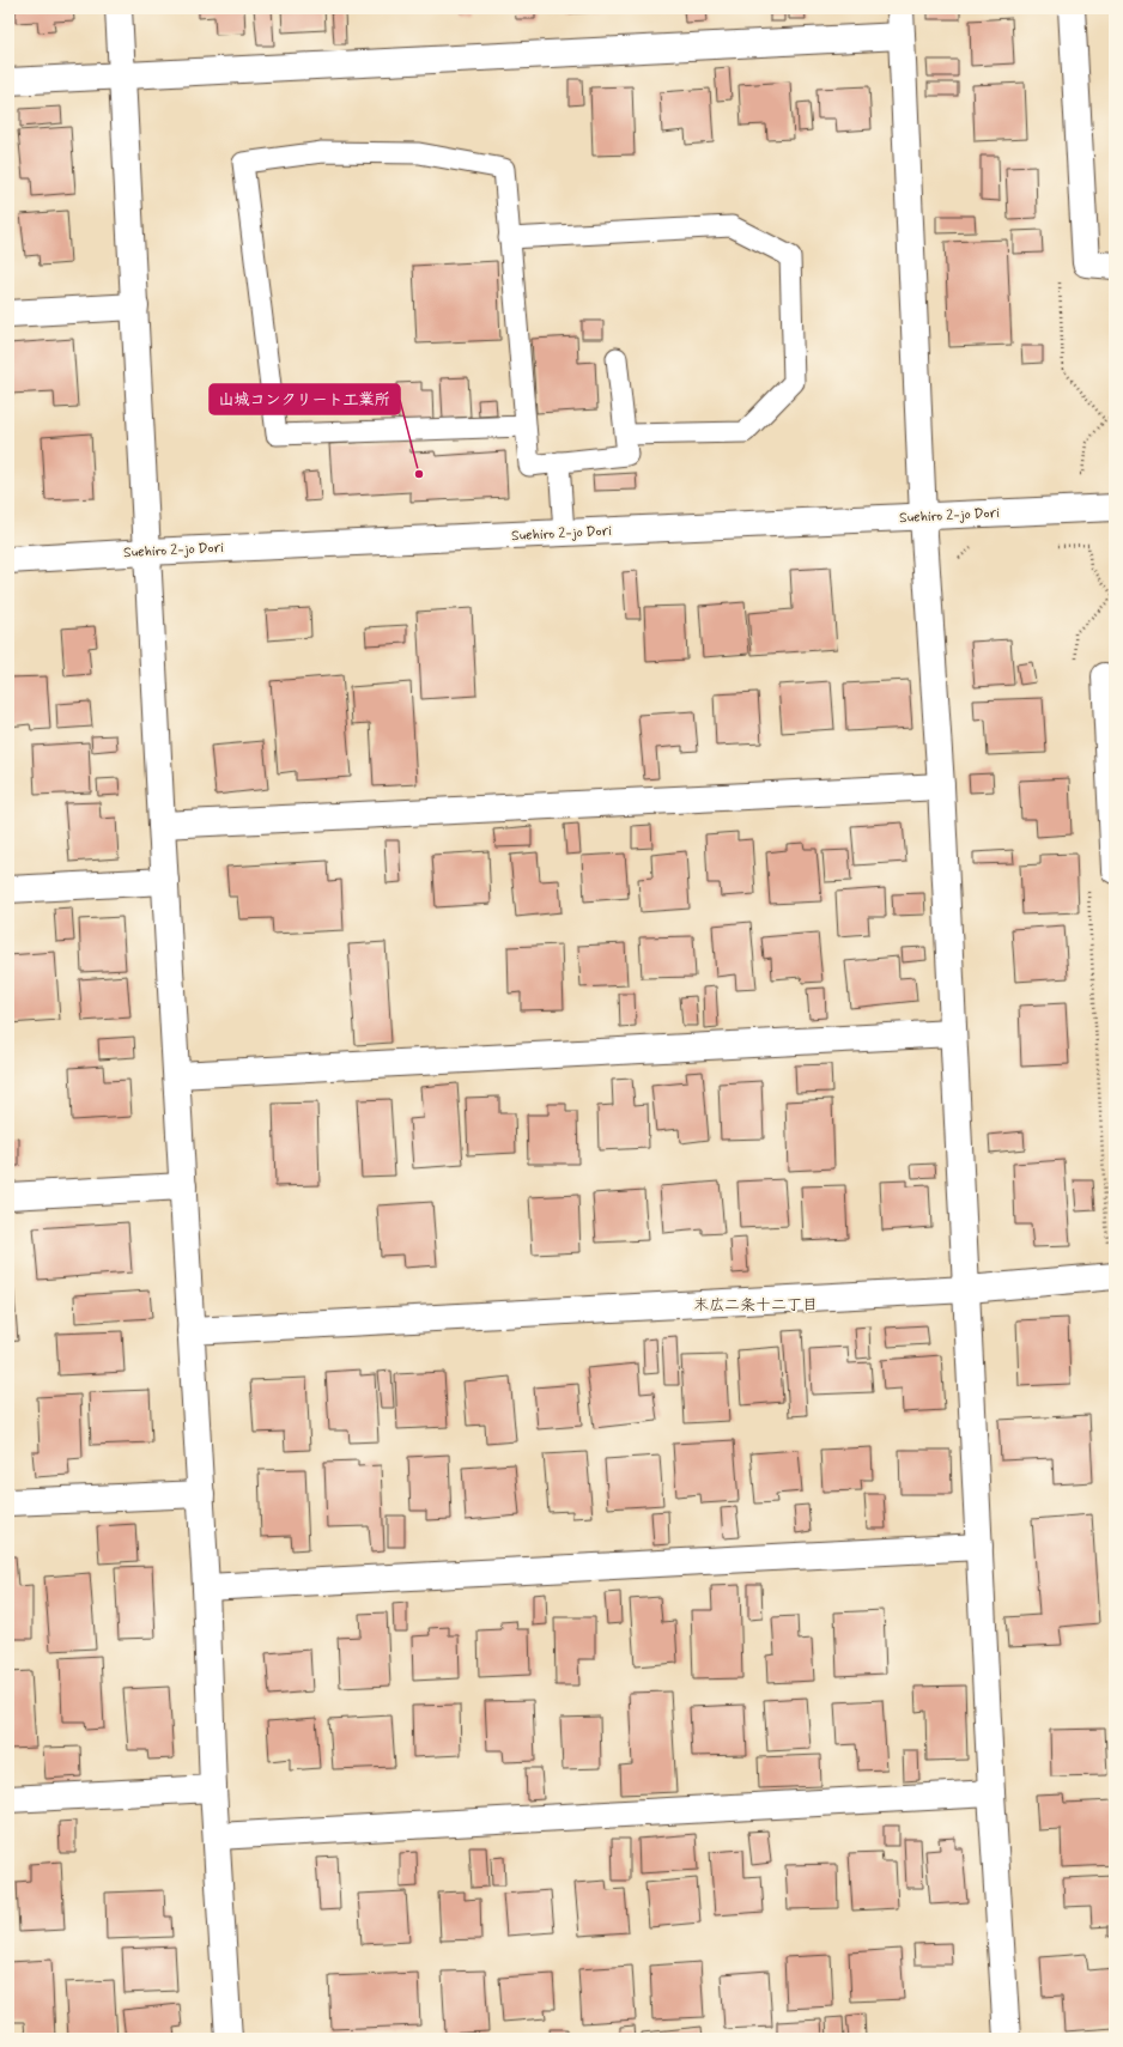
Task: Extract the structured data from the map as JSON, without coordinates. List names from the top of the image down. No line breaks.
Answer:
{"streets":{"street":["Suehiro 2-jo Dori"]},"districts":["末広二条十二丁目"],"places":["山城コンクリート工業所"]}
